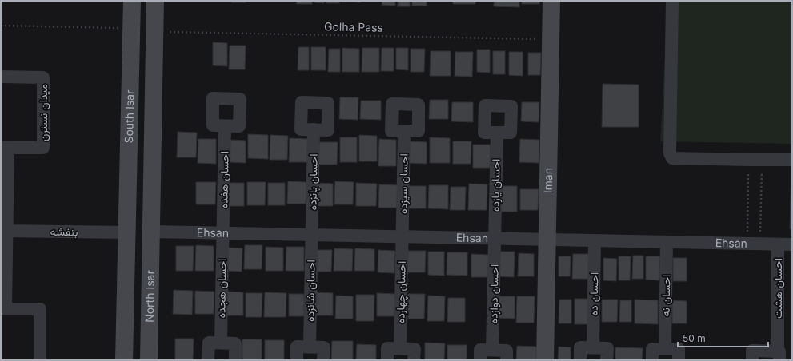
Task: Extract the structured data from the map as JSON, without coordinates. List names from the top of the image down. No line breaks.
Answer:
{"streets":{"main road":["South Isar","Iman","North Isar"],"street":["میدان نسترن","احسان هفده","احسان پانزده","احسان سیزده","احسان یازده","بنفشه","Ehsan","احسان هجده","احسان هشت","احسان شانزده","احسان چهارده","احسان دوازده","احسان ده","احسان نه"],"path":["Golha Pass"]},"crossings":[["Golha Pass","Iman"],["South Isar","بنفشه"],["احسان هفده","Ehsan"],["احسان هفده","احسان هجده"],["Iman","Ehsan"],["احسان پانزده","Ehsan"],["احسان پانزده","احسان شانزده"],["احسان سیزده","Ehsan"],["احسان سیزده","احسان چهارده"],["احسان یازده","Ehsan"],["احسان یازده","احسان دوازده"],["Ehsan","احسان هجده"],["Ehsan","احسان هشت"],["Ehsan","احسان شانزده"],["Ehsan","احسان چهارده"],["Ehsan","احسان دوازده"],["Ehsan","احسان ده"],["Ehsan","احسان نه"],["Ehsan","North Isar"]],"scale_bar":"50 m"}
